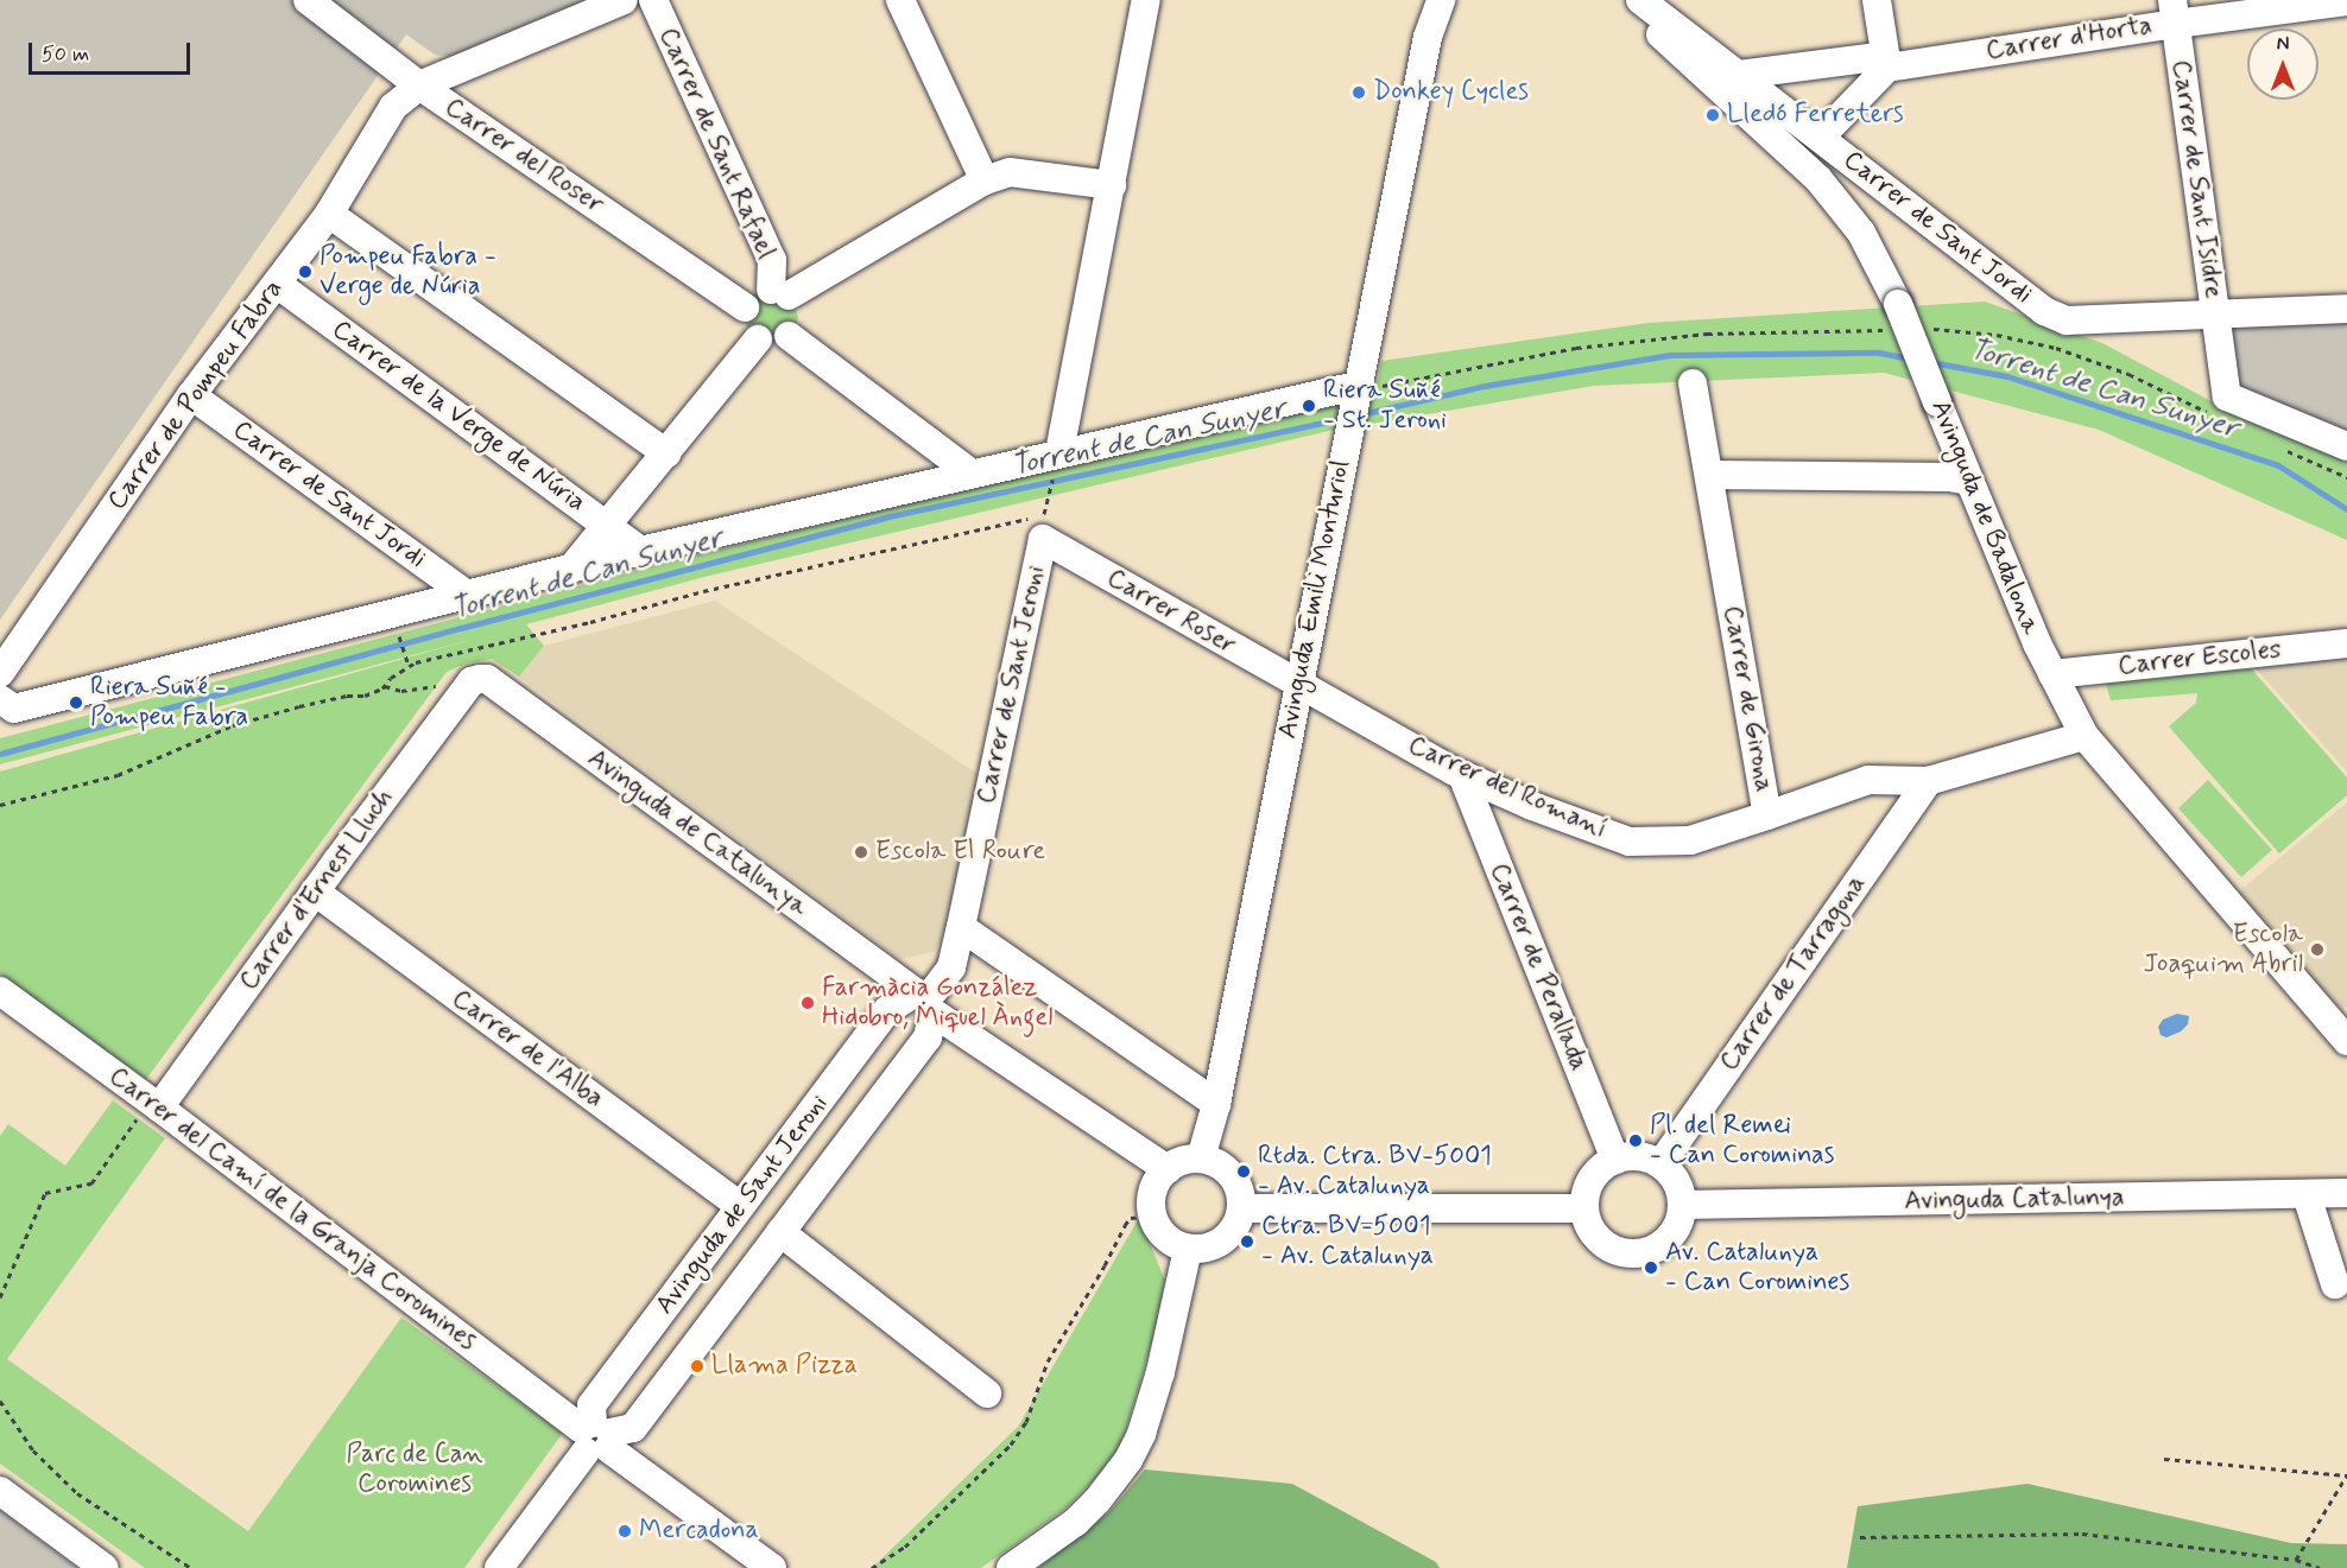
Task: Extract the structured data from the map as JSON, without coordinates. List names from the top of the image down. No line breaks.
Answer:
{"streets":{"street":["Carrer d'Horta","Carrer de Sant Rafael","Carrer del Roser","Carrer de Sant Isidre","Carrer de Sant Jordi","Carrer de Pompeu Fabra","Carrer de la Verge de Núria","Avinguda de Badalona","Avinguda Emili Monturiol","Carrer Roser","Carrer Escoles","Carrer de Sant Jeroni","Carrer de Girona","Carrer del Romaní","Avinguda de Catalunya","Carrer d'Ernest Lluch","Carrer de Perallada","Carrer de Tarragona","Carrer de l'Alba","Avinguda Catalunya","Avinguda de Sant Jeroni","Carrer del Camí de la Granja Coromines"]},"crossings":[["Carrer d'Horta","Carrer de Sant Isidre"],["Carrer d'Horta","Carrer de Sant Jordi"],["Carrer de Sant Rafael","Carrer del Roser"],["Carrer del Roser","Carrer de Pompeu Fabra"],["Carrer de Sant Isidre","Carrer de Sant Jordi"],["Carrer de Sant Jordi","Carrer de Pompeu Fabra"],["Carrer de Pompeu Fabra","Carrer de la Verge de Núria"],["Avinguda de Badalona","Carrer Escoles"],["Avinguda de Badalona","Carrer de Girona"],["Avinguda Emili Monturiol","Carrer Roser"],["Avinguda Emili Monturiol","Carrer del Romaní"],["Avinguda Emili Monturiol","Avinguda de Catalunya"],["Carrer Roser","Carrer de Sant Jeroni"],["Carrer Roser","Carrer del Romaní"],["Carrer de Sant Jeroni","Avinguda de Catalunya"],["Carrer de Sant Jeroni","Avinguda de Sant Jeroni"],["Carrer de Girona","Carrer del Romaní"],["Carrer de Girona","Carrer de Tarragona"],["Carrer del Romaní","Carrer de Perallada"],["Avinguda de Catalunya","Carrer d'Ernest Lluch"],["Avinguda de Catalunya","Avinguda de Sant Jeroni"],["Carrer d'Ernest Lluch","Carrer de l'Alba"],["Carrer d'Ernest Lluch","Carrer del Camí de la Granja Coromines"],["Carrer de Perallada","Carrer de Tarragona"],["Carrer de Perallada","Avinguda Catalunya"],["Carrer de Tarragona","Avinguda Catalunya"],["Carrer de l'Alba","Avinguda de Sant Jeroni"],["Avinguda de Sant Jeroni","Carrer del Camí de la Granja Coromines"]],"water":["Torrent de Can Sunyer"],"parks":["Parc de Can Coromines"],"places":["Donkey Cycles","Lledó Ferreters","Pompeu Fabra - Verge de Núria","Riera Suñé - St. Jeroni","Riera Suñé - Pompeu Fabra","Escola El Roure","Escola Joaquim Abril","Farmàcia González Hidobro, Miquel Àngel","Pl. del Remei - Can Corominas","Rtda. Ctra. BV-5001 - Av. Catalunya","Ctra. BV-5001 - Av. Catalunya","Av. Catalunya - Can Coromines","Llama Pizza","Mercadona"],"scale_bar":"50 m","north":"top"}
